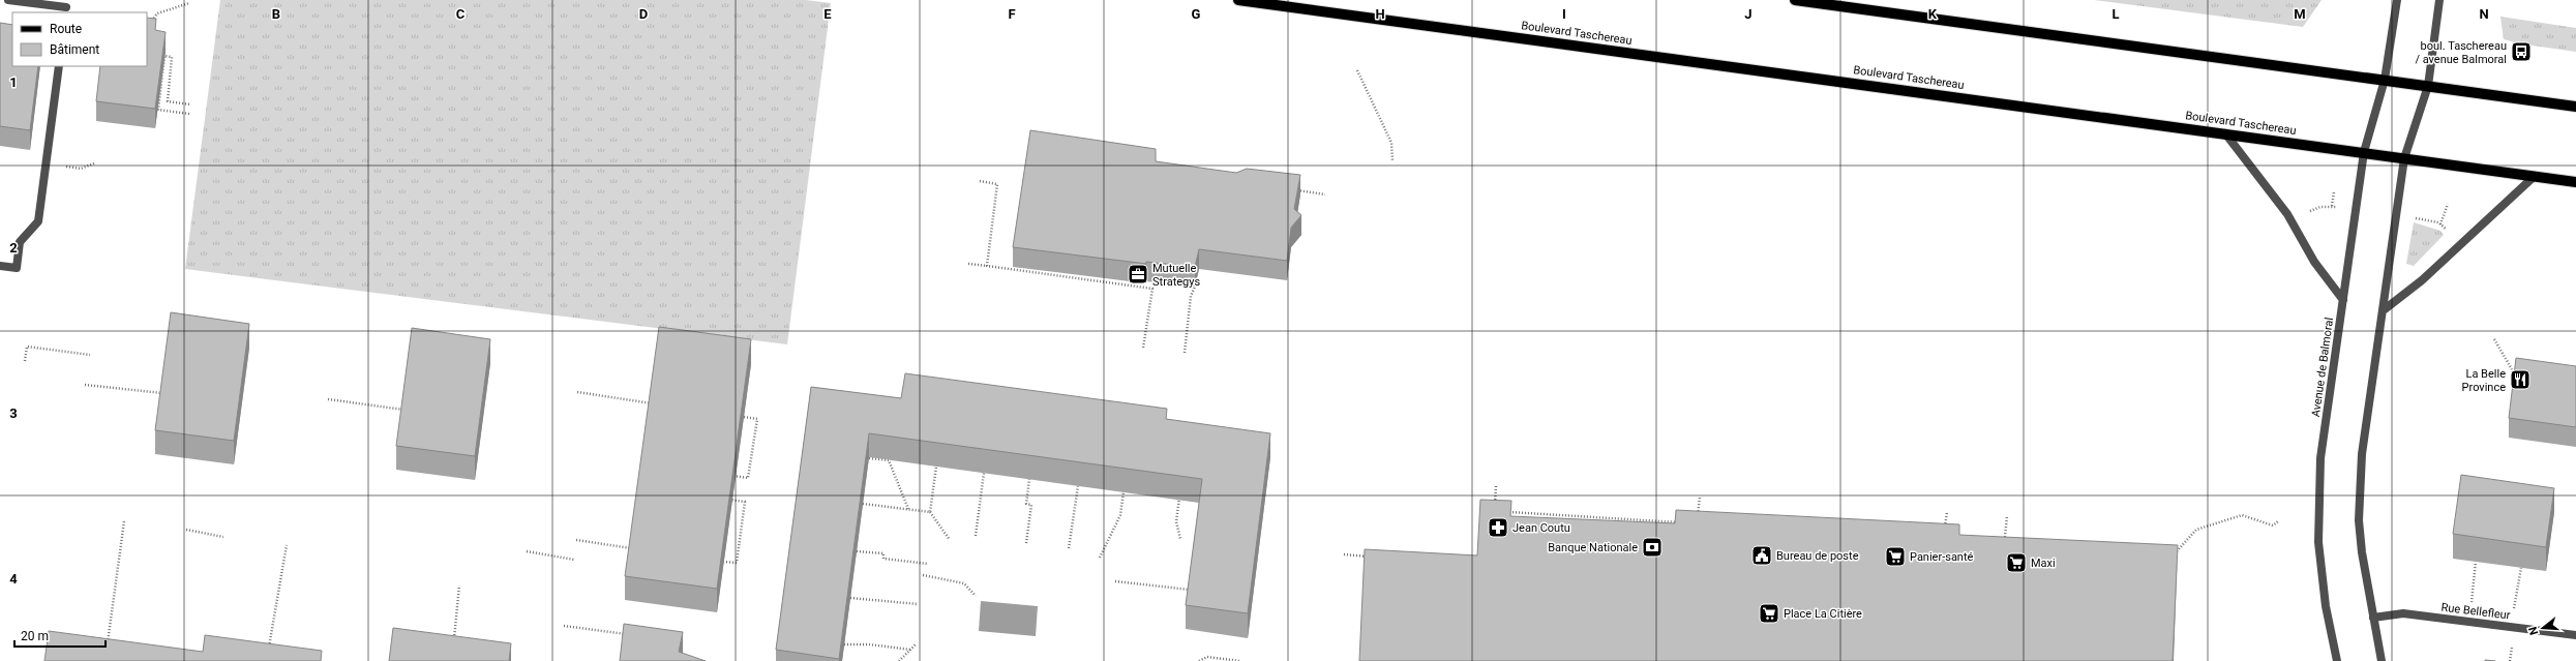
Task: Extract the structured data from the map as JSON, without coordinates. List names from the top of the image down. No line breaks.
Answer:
{"streets":{"main road":["Boulevard Taschereau"],"street":["Avenue de Balmoral","Rue Bellefleur"]},"crossings":[["Boulevard Taschereau","Avenue de Balmoral"]],"places":{"bus stop":["boul. Taschereau / avenue Balmoral"],"office":["Mutuelle Strategys"],"restaurant":["La Belle Province"],"pharmacy":["Jean Coutu"],"bank":["Banque Nationale"],"public building":["Bureau de poste"],"supermarket":["Panier-santé","Maxi","Place La Citière"]},"legend":["Route","Bâtiment"],"scale_bar":"20 m","north":"left","grid":{"columns":["B","C","D","E","F","G","H","I","J","K","L","M","N"],"rows":["1","2","3","4"]}}
